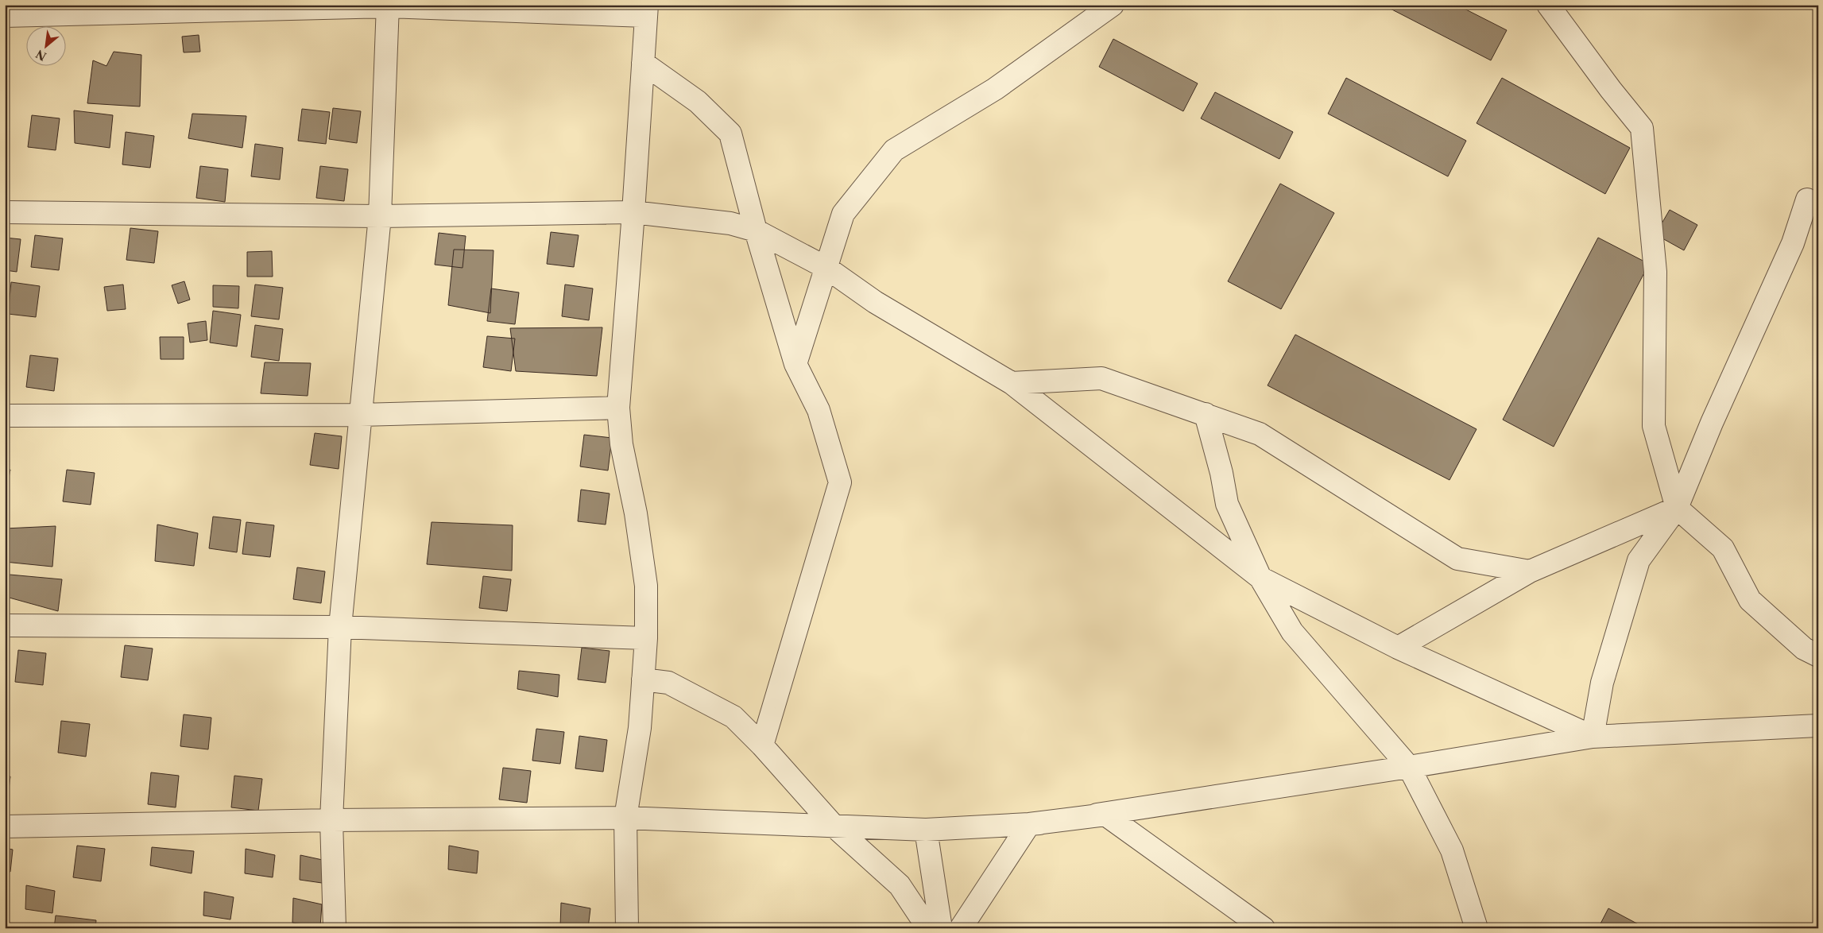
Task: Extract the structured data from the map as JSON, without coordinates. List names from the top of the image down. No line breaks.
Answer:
{"north":"bottom left"}
